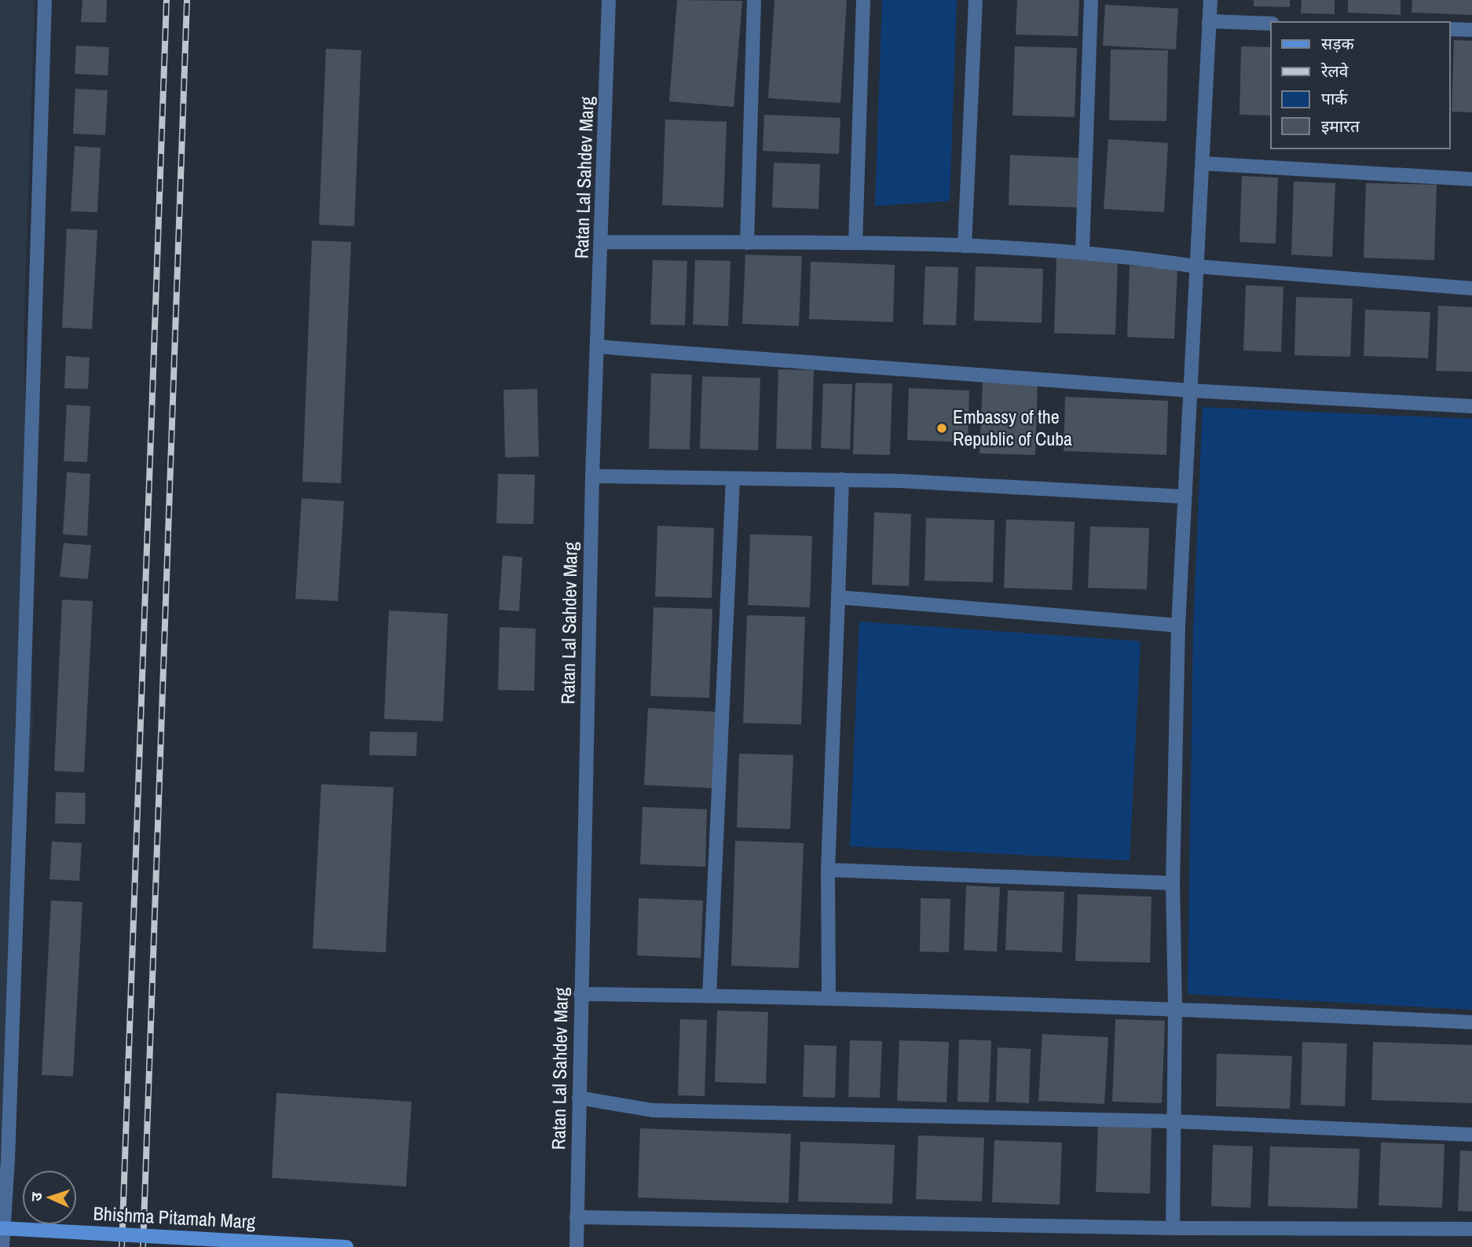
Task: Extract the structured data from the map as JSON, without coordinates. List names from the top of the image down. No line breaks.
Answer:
{"streets":{"main road":["Bhishma Pitamah Marg"],"street":["Ratan Lal Sahdev Marg"]},"places":["Embassy of the Republic of Cuba"],"legend":["सड़क","रेलवे","पार्क","इमारत"],"north":"left"}
